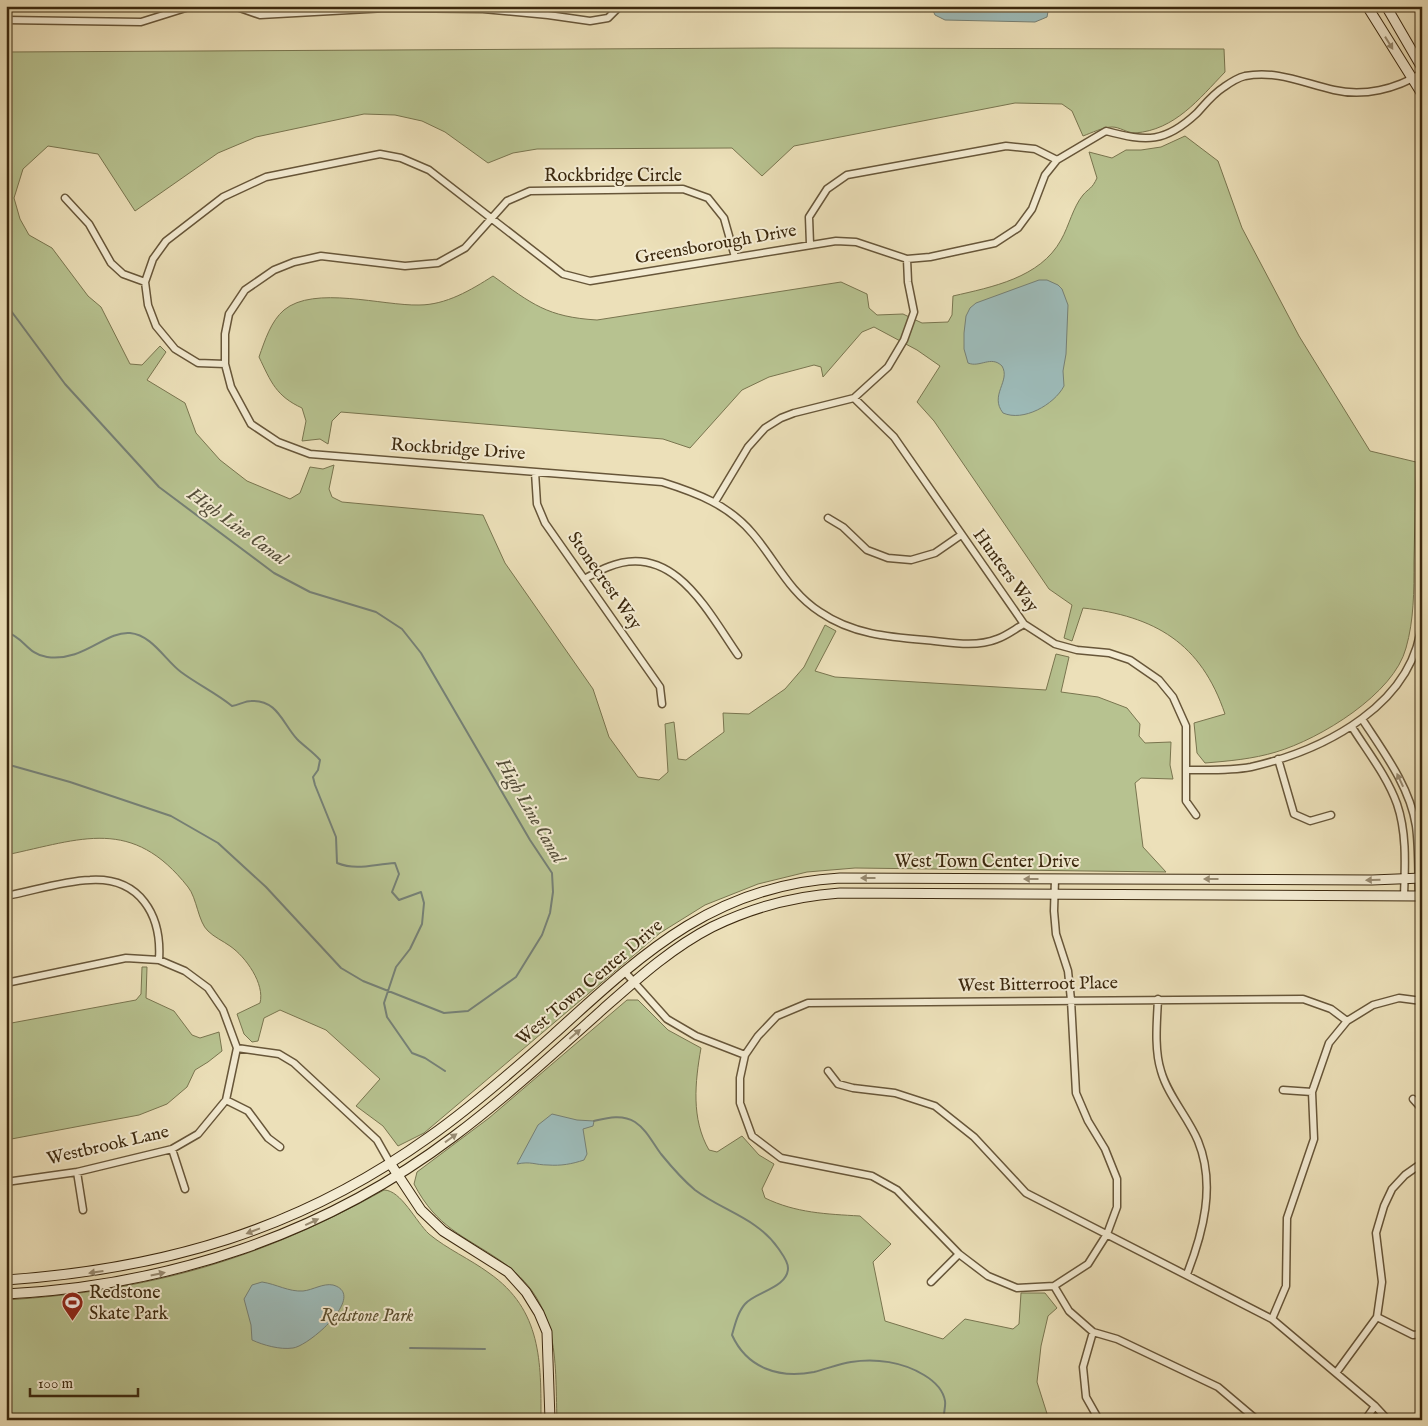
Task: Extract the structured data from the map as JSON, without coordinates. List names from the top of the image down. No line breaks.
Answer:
{"streets":{"street":["Rockbridge Circle","Greensborough Drive","Rockbridge Drive","Hunters Way","Stonecrest Way","West Town Center Drive","West Bitterroot Place","Westbrook Lane"]},"crossings":[["Rockbridge Circle","Greensborough Drive"],["Rockbridge Circle","Rockbridge Drive"],["Greensborough Drive","Rockbridge Drive"],["Rockbridge Drive","Hunters Way"],["Rockbridge Drive","Stonecrest Way"]],"water":["High Line Canal"],"parks":["Redstone Park"],"places":{"sports":["Redstone Skate Park"]},"scale_bar":"100 m"}
